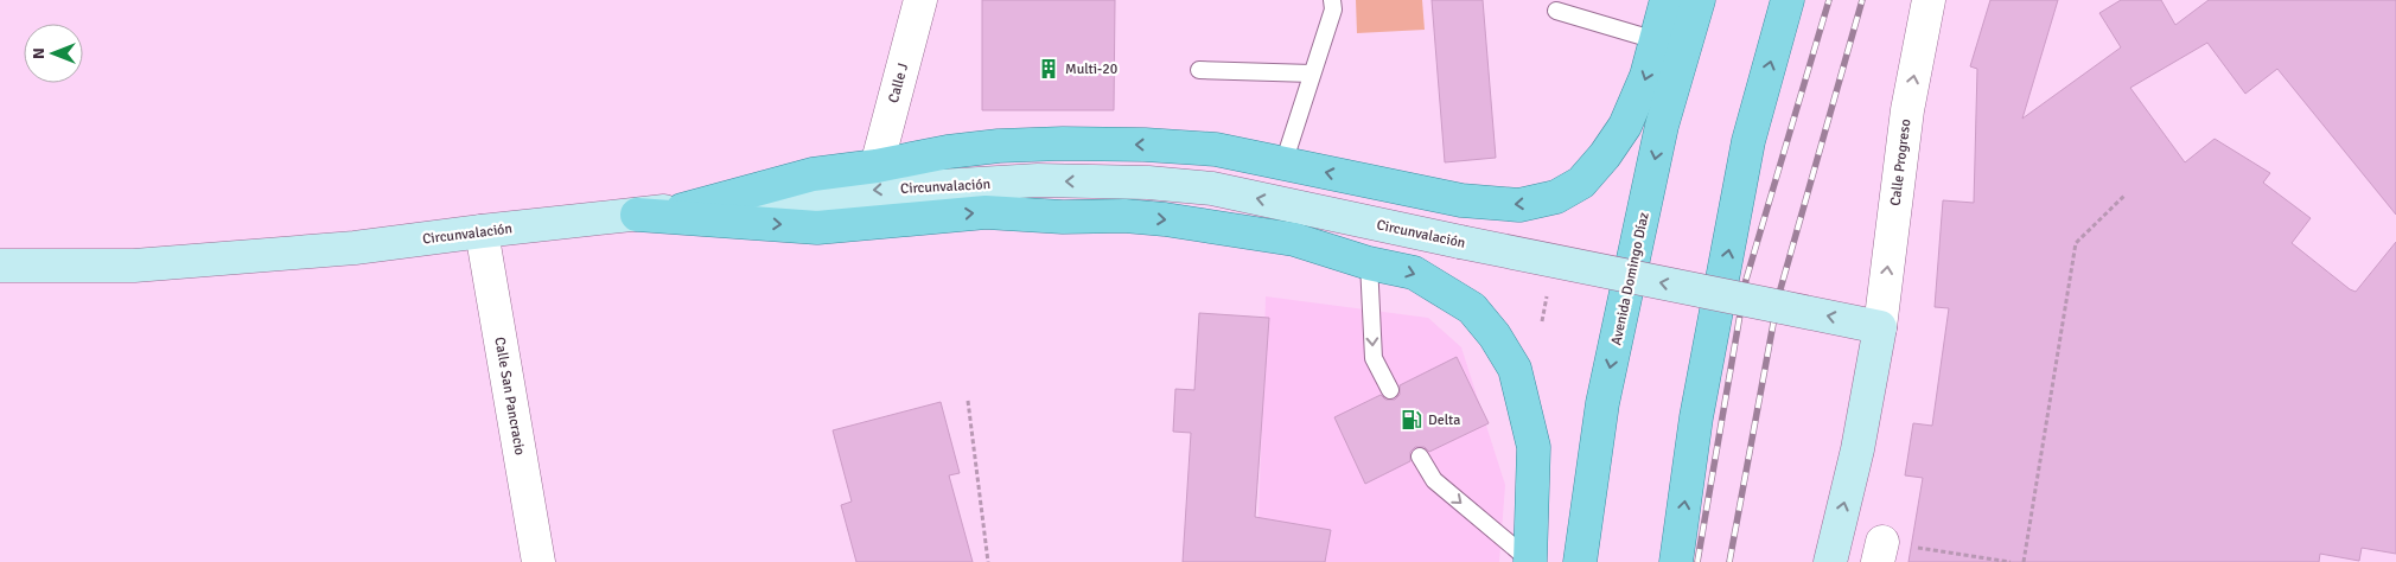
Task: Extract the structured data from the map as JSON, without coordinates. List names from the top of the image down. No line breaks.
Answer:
{"streets":{"main road":["Circunvalación","Avenida Domingo Díaz"],"street":["Calle J","Calle Progreso","Calle San Pancracio"]},"crossings":[["Calle Progreso","Circunvalación"],["Circunvalación","Calle San Pancracio"]],"one_way":["Calle Progreso"],"places":{"building":["Multi-20"],"fuel station":["Delta"]},"north":"left"}
